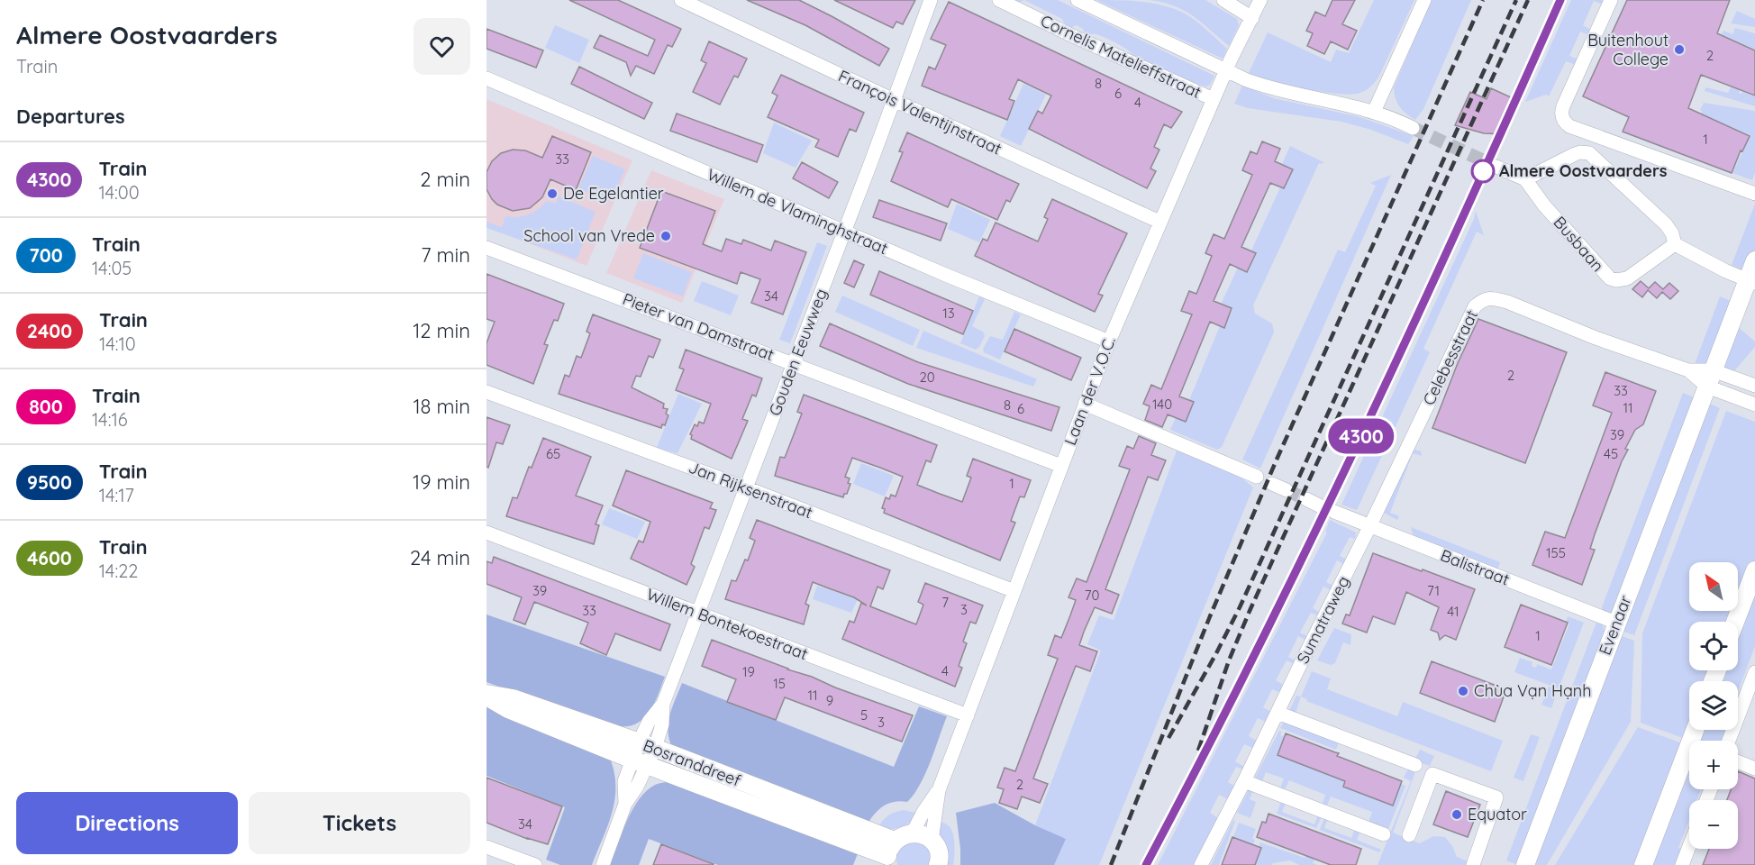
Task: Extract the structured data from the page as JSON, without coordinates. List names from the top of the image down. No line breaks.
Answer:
{"streets":{"main road":["Evenaar","Bosranddreef"],"street":["Cornelis Matelieffstraat","François Valentijnstraat","Willem de Vlaminghstraat","Busbaan","Pieter van Damstraat","Gouden Eeuwweg","Celebesstraat","Laan der V.O.C.","Jan Rijksenstraat","Balistraat","Sumatraweg","Willem Bontekoestraat"]},"crossings":[["Cornelis Matelieffstraat","Laan der V.O.C."],["François Valentijnstraat","Gouden Eeuwweg"],["François Valentijnstraat","Laan der V.O.C."],["Willem de Vlaminghstraat","Gouden Eeuwweg"],["Willem de Vlaminghstraat","Laan der V.O.C."],["Pieter van Damstraat","Gouden Eeuwweg"],["Pieter van Damstraat","Laan der V.O.C."],["Gouden Eeuwweg","Jan Rijksenstraat"],["Gouden Eeuwweg","Willem Bontekoestraat"],["Gouden Eeuwweg","Bosranddreef"],["Celebesstraat","Balistraat"],["Celebesstraat","Sumatraweg"],["Celebesstraat","Evenaar"],["Laan der V.O.C.","Jan Rijksenstraat"],["Laan der V.O.C.","Willem Bontekoestraat"],["Balistraat","Sumatraweg"],["Balistraat","Evenaar"]],"places":["Buitenhout College","Almere Oostvaarders","De Egelantier","School van Vrede","Chùa Vạn Hạnh","Equator"],"house_numbers":["2","8","6","4","1","33","34","13","2","20","33","140","8","11","6","39","65","45","1","155","39","71","70","7","3","33","41","1","4","19","15","11","9","5","3","2","34"],"north":"top left","page":{"heading":[["Almere Oostvaarders","Train"],"Departures"],"on_map":"4300","list":[{"mark":"4300","name":"Train","note":"14:00","value":"2 min"},{"mark":"700","name":"Train","note":"14:05","value":"7 min"},{"mark":"2400","name":"Train","note":"14:10","value":"12 min"},{"mark":"800","name":"Train","note":"14:16","value":"18 min"},{"mark":"9500","name":"Train","note":"14:17","value":"19 min"},{"mark":"4600","name":"Train","note":"14:22","value":"24 min"}],"map_buttons":["+","−"],"buttons":["Directions","Tickets"]}}
